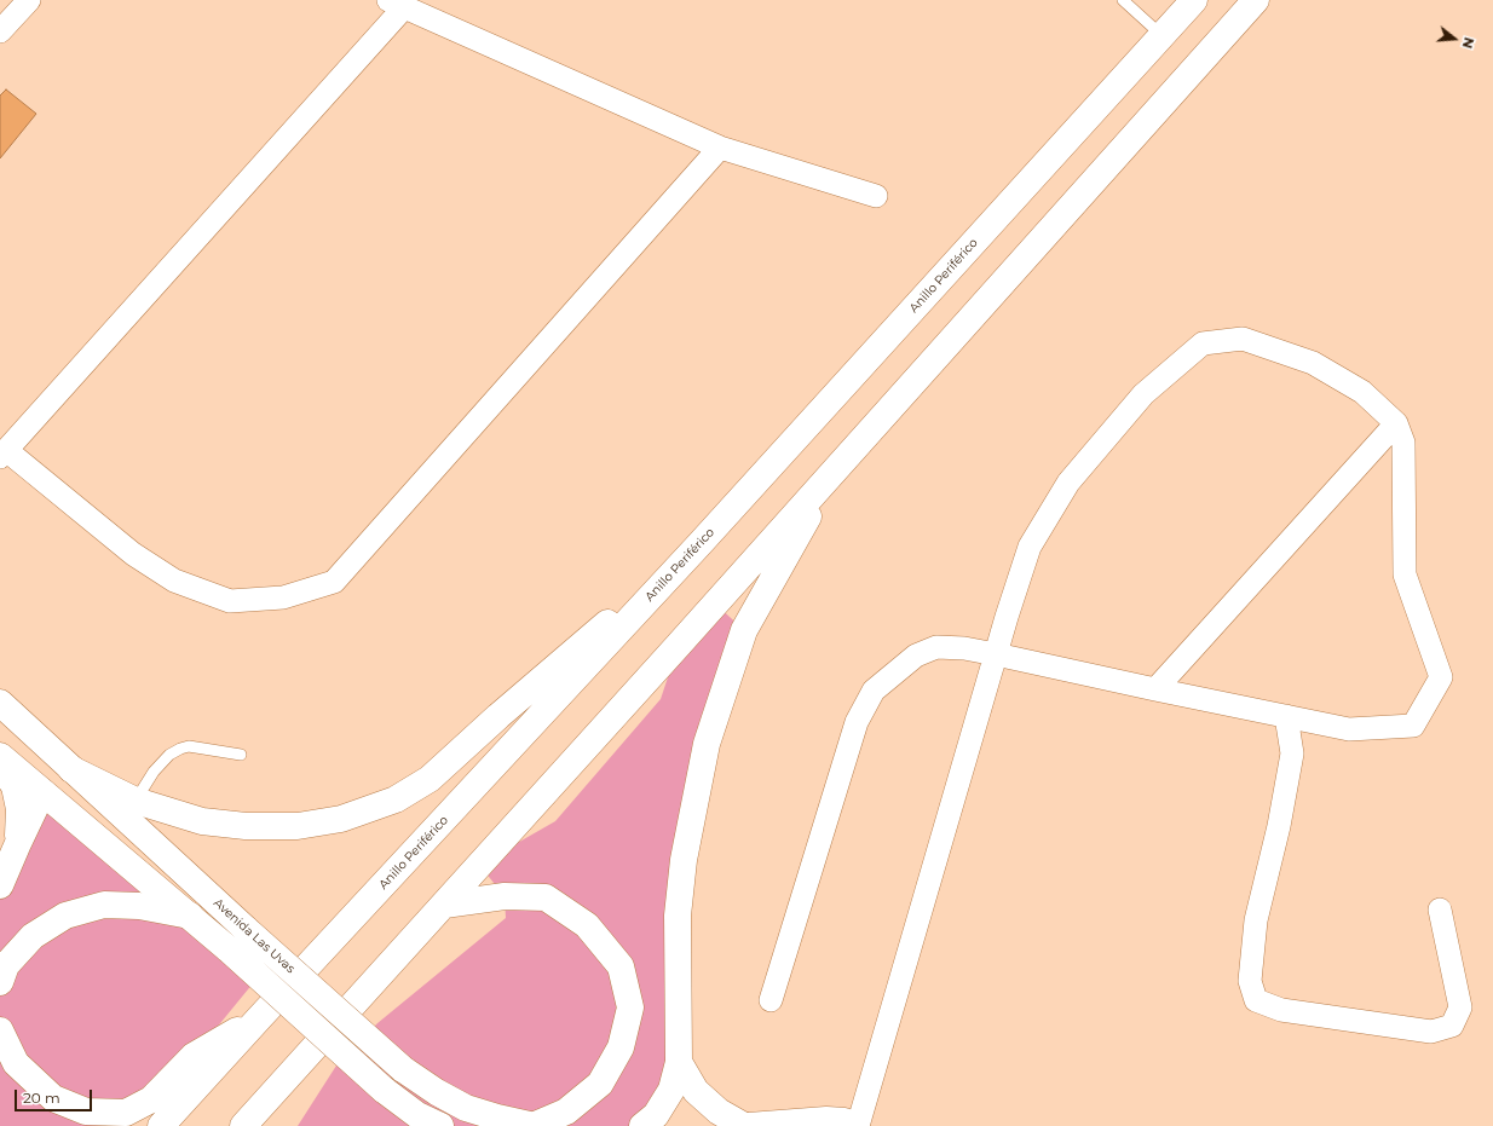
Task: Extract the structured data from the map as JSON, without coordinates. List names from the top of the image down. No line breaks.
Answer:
{"streets":{"main road":["Anillo Periférico","Avenida Las Uvas"]},"scale_bar":"20 m","north":"right"}
